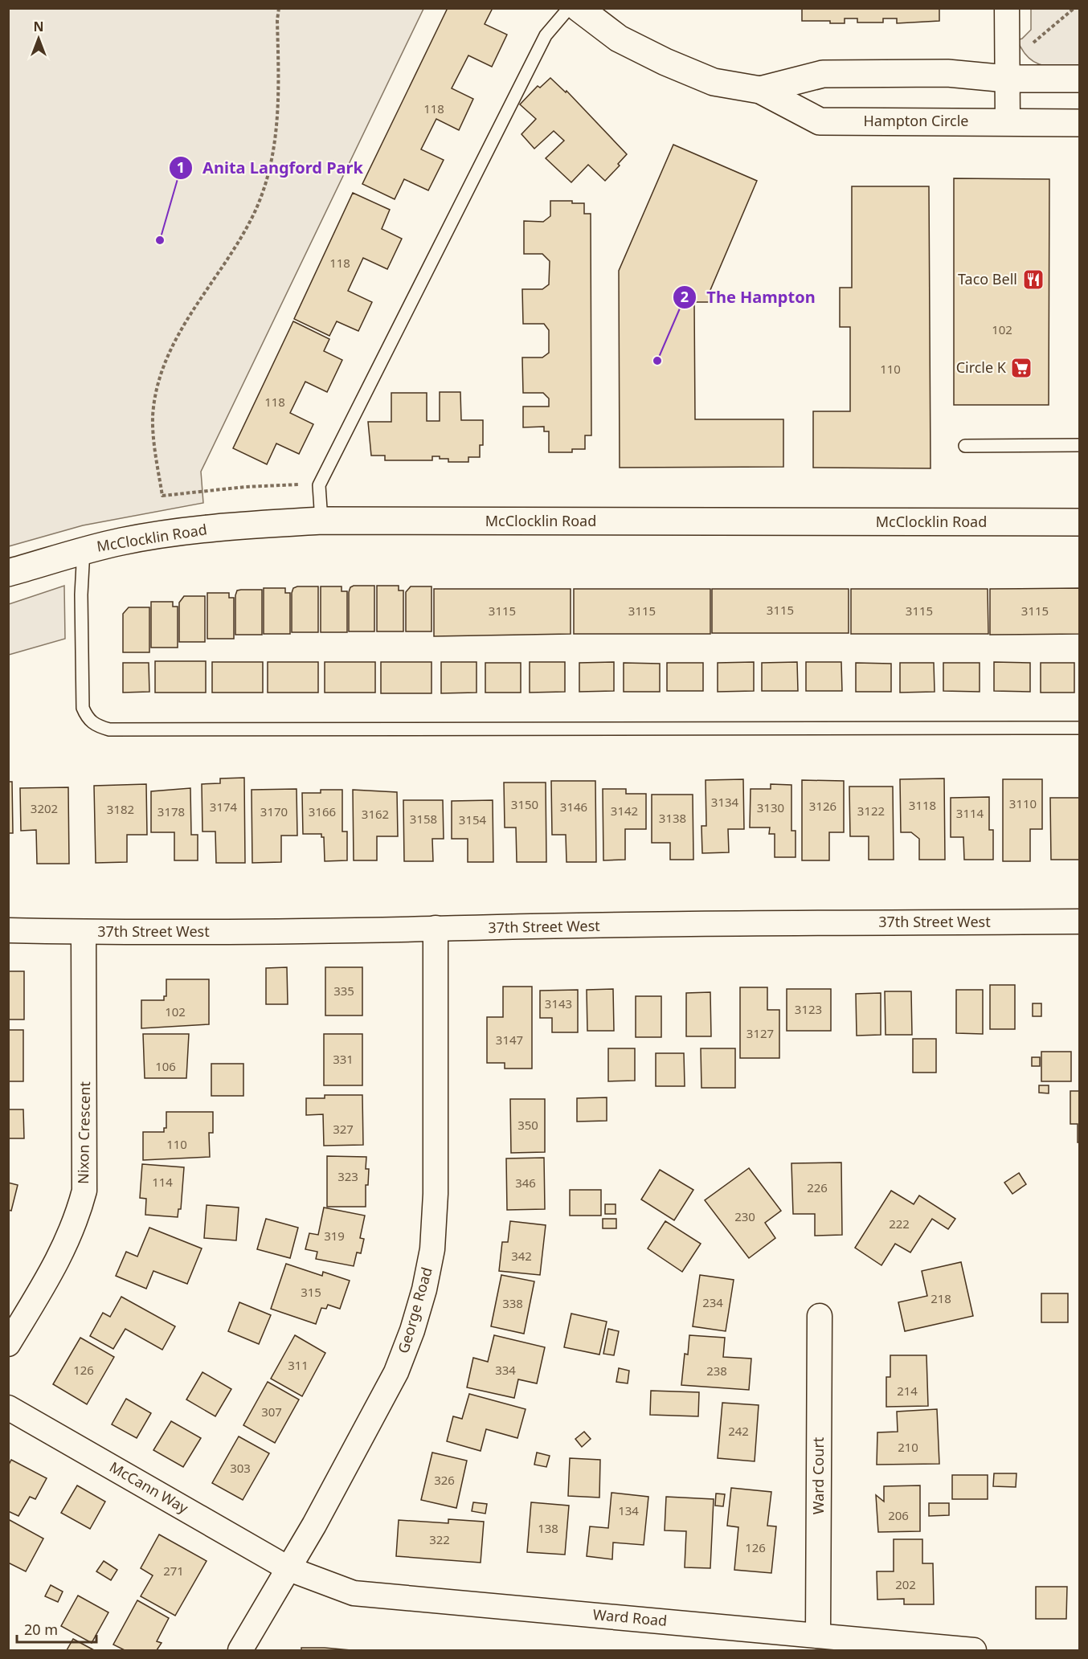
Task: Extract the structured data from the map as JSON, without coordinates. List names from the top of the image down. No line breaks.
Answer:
{"streets":{"street":["Hampton Circle","McClocklin Road","37th Street West","Nixon Crescent","George Road","Ward Court","McCann Way","Ward Road"]},"crossings":[["37th Street West","Nixon Crescent"],["37th Street West","George Road"],["George Road","McCann Way"],["George Road","Ward Road"],["Ward Court","Ward Road"],["McCann Way","Ward Road"]],"places":{"other":["Anita Langford Park","The Hampton"],"restaurant":["Taco Bell"],"supermarket":["Circle K"]},"house_numbers":["118","118","102","110","118","3115","3115","3115","3115","3115","3134","3110","3150","3118","3126","3174","3146","3130","3202","3182","3142","3122","3178","3170","3166","3114","3162","3138","3158","3154","335","3143","3123","102","3127","3147","331","106","350","327","110","323","114","346","226","230","222","319","342","315","218","234","338","311","126","334","238","214","307","242","210","303","326","134","206","138","322","126","271","202"],"scale_bar":"20 m","north":"top"}
